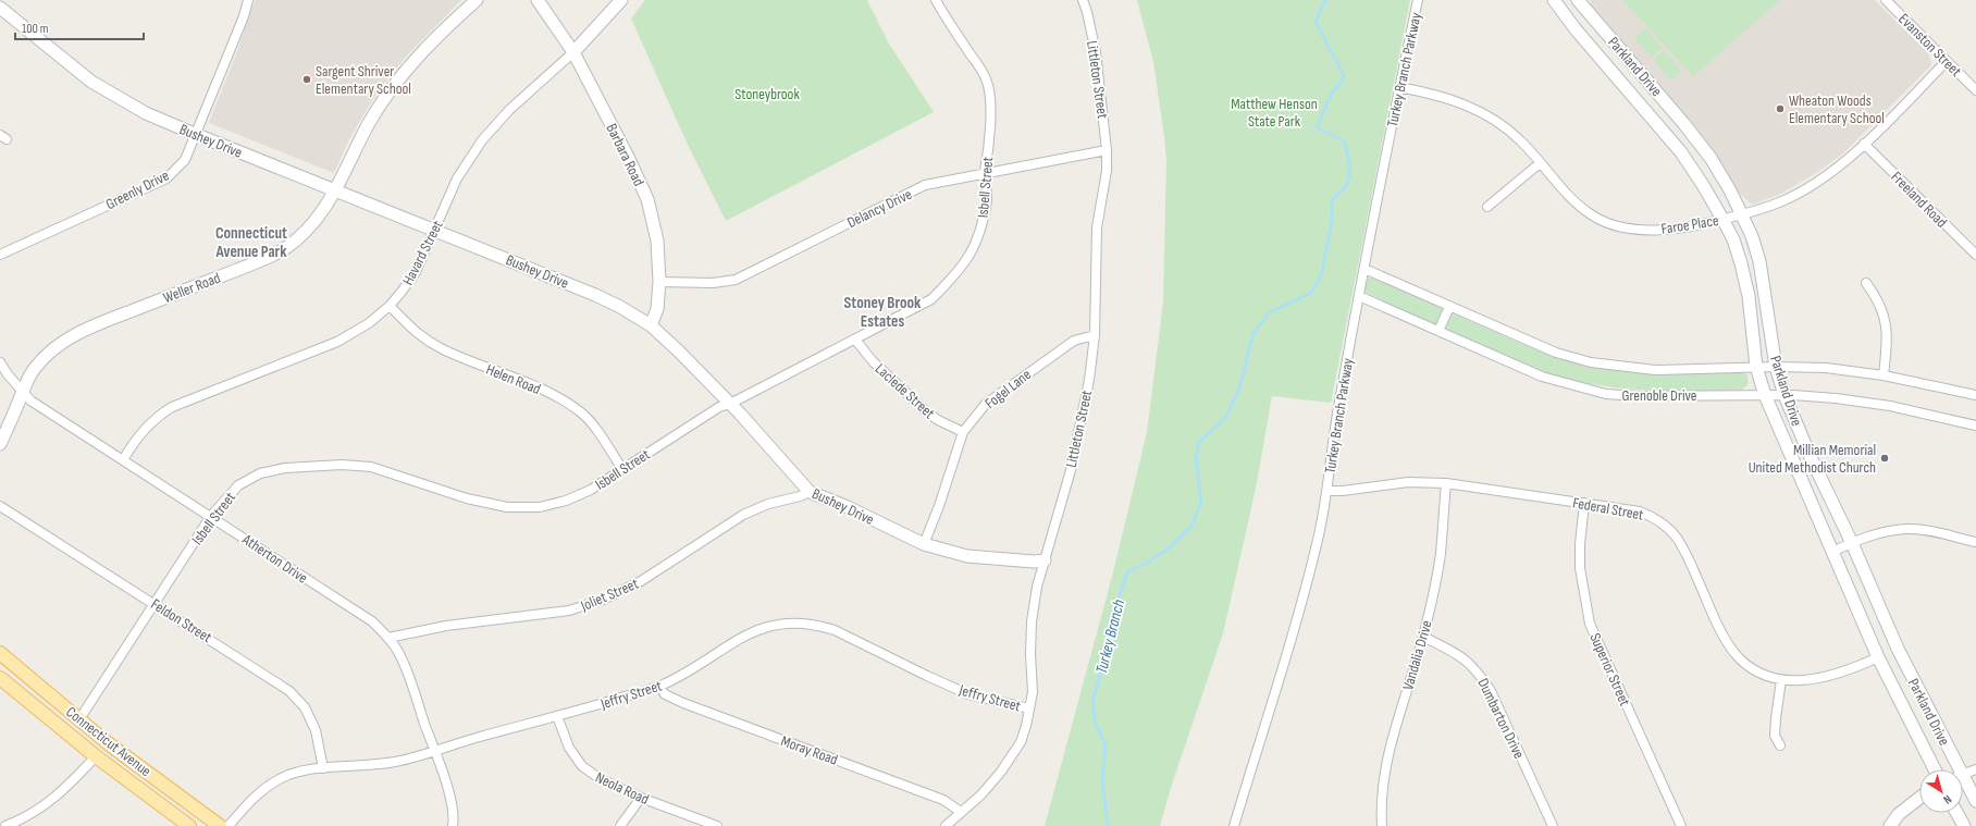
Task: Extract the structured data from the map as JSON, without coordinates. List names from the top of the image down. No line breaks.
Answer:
{"streets":{"main road":["Connecticut Avenue"],"street":["Evanston Street","Parkland Drive","Turkey Branch Parkway","Littleton Street","Bushey Drive","Barbara Road","Isbell Street","Greenly Drive","Freeland Road","Delancy Drive","Faroe Place","Havard Street","Weller Road","Helen Road","Fogel Lane","Laclede Street","Grenoble Drive","Federal Street","Atherton Drive","Joliet Street","Feldon Street","Vandalia Drive","Superior Street","Jeffry Street","Dumbarton Drive","Moray Road","Neola Road"]},"crossings":[["Evanston Street","Faroe Place"],["Parkland Drive","Faroe Place"],["Parkland Drive","Grenoble Drive"],["Parkland Drive","Federal Street"],["Turkey Branch Parkway","Faroe Place"],["Turkey Branch Parkway","Grenoble Drive"],["Turkey Branch Parkway","Federal Street"],["Littleton Street","Bushey Drive"],["Littleton Street","Delancy Drive"],["Littleton Street","Fogel Lane"],["Littleton Street","Jeffry Street"],["Littleton Street","Moray Road"],["Bushey Drive","Barbara Road"],["Bushey Drive","Isbell Street"],["Bushey Drive","Greenly Drive"],["Bushey Drive","Havard Street"],["Bushey Drive","Weller Road"],["Bushey Drive","Fogel Lane"],["Bushey Drive","Joliet Street"],["Barbara Road","Delancy Drive"],["Barbara Road","Havard Street"],["Isbell Street","Delancy Drive"],["Isbell Street","Helen Road"],["Isbell Street","Laclede Street"],["Isbell Street","Atherton Drive"],["Isbell Street","Feldon Street"],["Isbell Street","Connecticut Avenue"],["Freeland Road","Faroe Place"],["Havard Street","Helen Road"],["Havard Street","Atherton Drive"],["Weller Road","Atherton Drive"],["Fogel Lane","Laclede Street"],["Federal Street","Vandalia Drive"],["Federal Street","Superior Street"],["Atherton Drive","Joliet Street"],["Atherton Drive","Jeffry Street"],["Feldon Street","Jeffry Street"],["Vandalia Drive","Dumbarton Drive"],["Jeffry Street","Moray Road"],["Jeffry Street","Neola Road"]],"districts":["Connecticut Avenue Park","Stoney Brook Estates"],"water":["Turkey Branch"],"parks":["Stoneybrook","Matthew Henson State Park"],"places":["Sargent Shriver Elementary School","Wheaton Woods Elementary School","Millian Memorial United Methodist Church"],"scale_bar":"100 m","north":"bottom right"}
